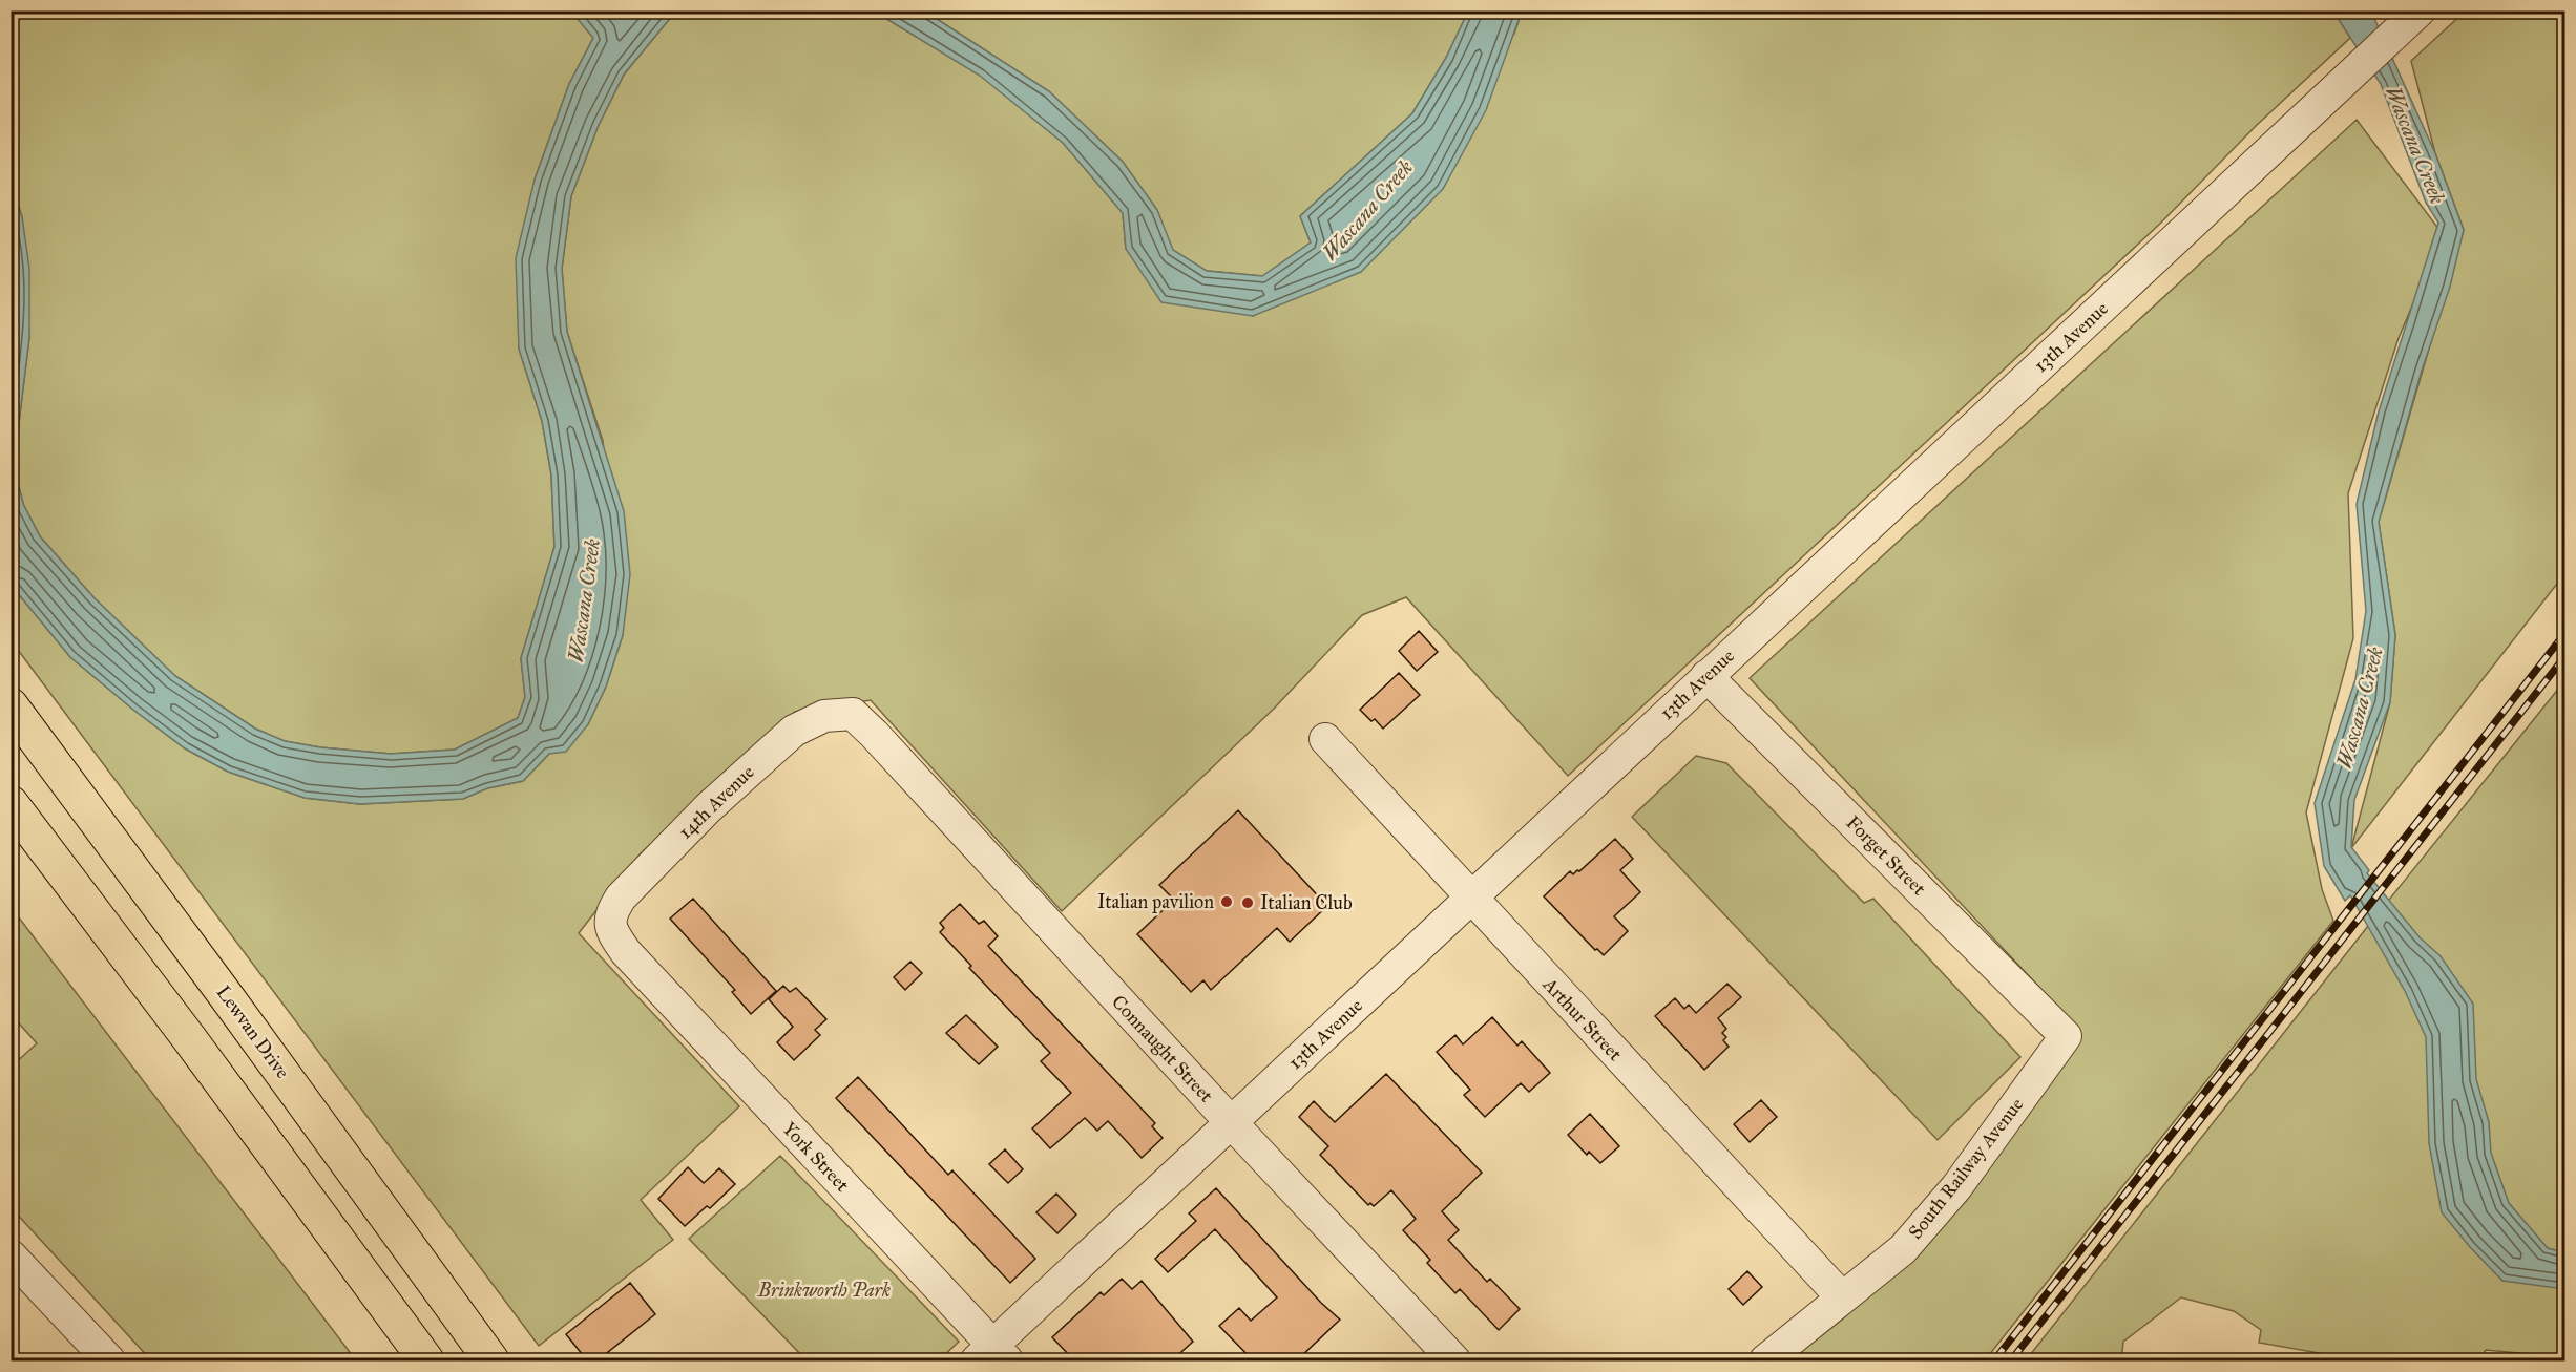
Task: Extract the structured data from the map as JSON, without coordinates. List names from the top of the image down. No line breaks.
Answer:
{"streets":{"main road":["Lewvan Drive"],"street":["13th Avenue","14th Avenue","Forget Street","Arthur Street","Connaught Street","York Street","South Railway Avenue"]},"crossings":[["13th Avenue","Forget Street"],["13th Avenue","Arthur Street"],["13th Avenue","Connaught Street"],["13th Avenue","York Street"],["14th Avenue","Connaught Street"],["14th Avenue","York Street"],["Forget Street","South Railway Avenue"],["Arthur Street","South Railway Avenue"]],"water":["Wascana Creek"],"parks":["Brinkworth Park"],"places":["Italian pavilion","Italian Club"]}
